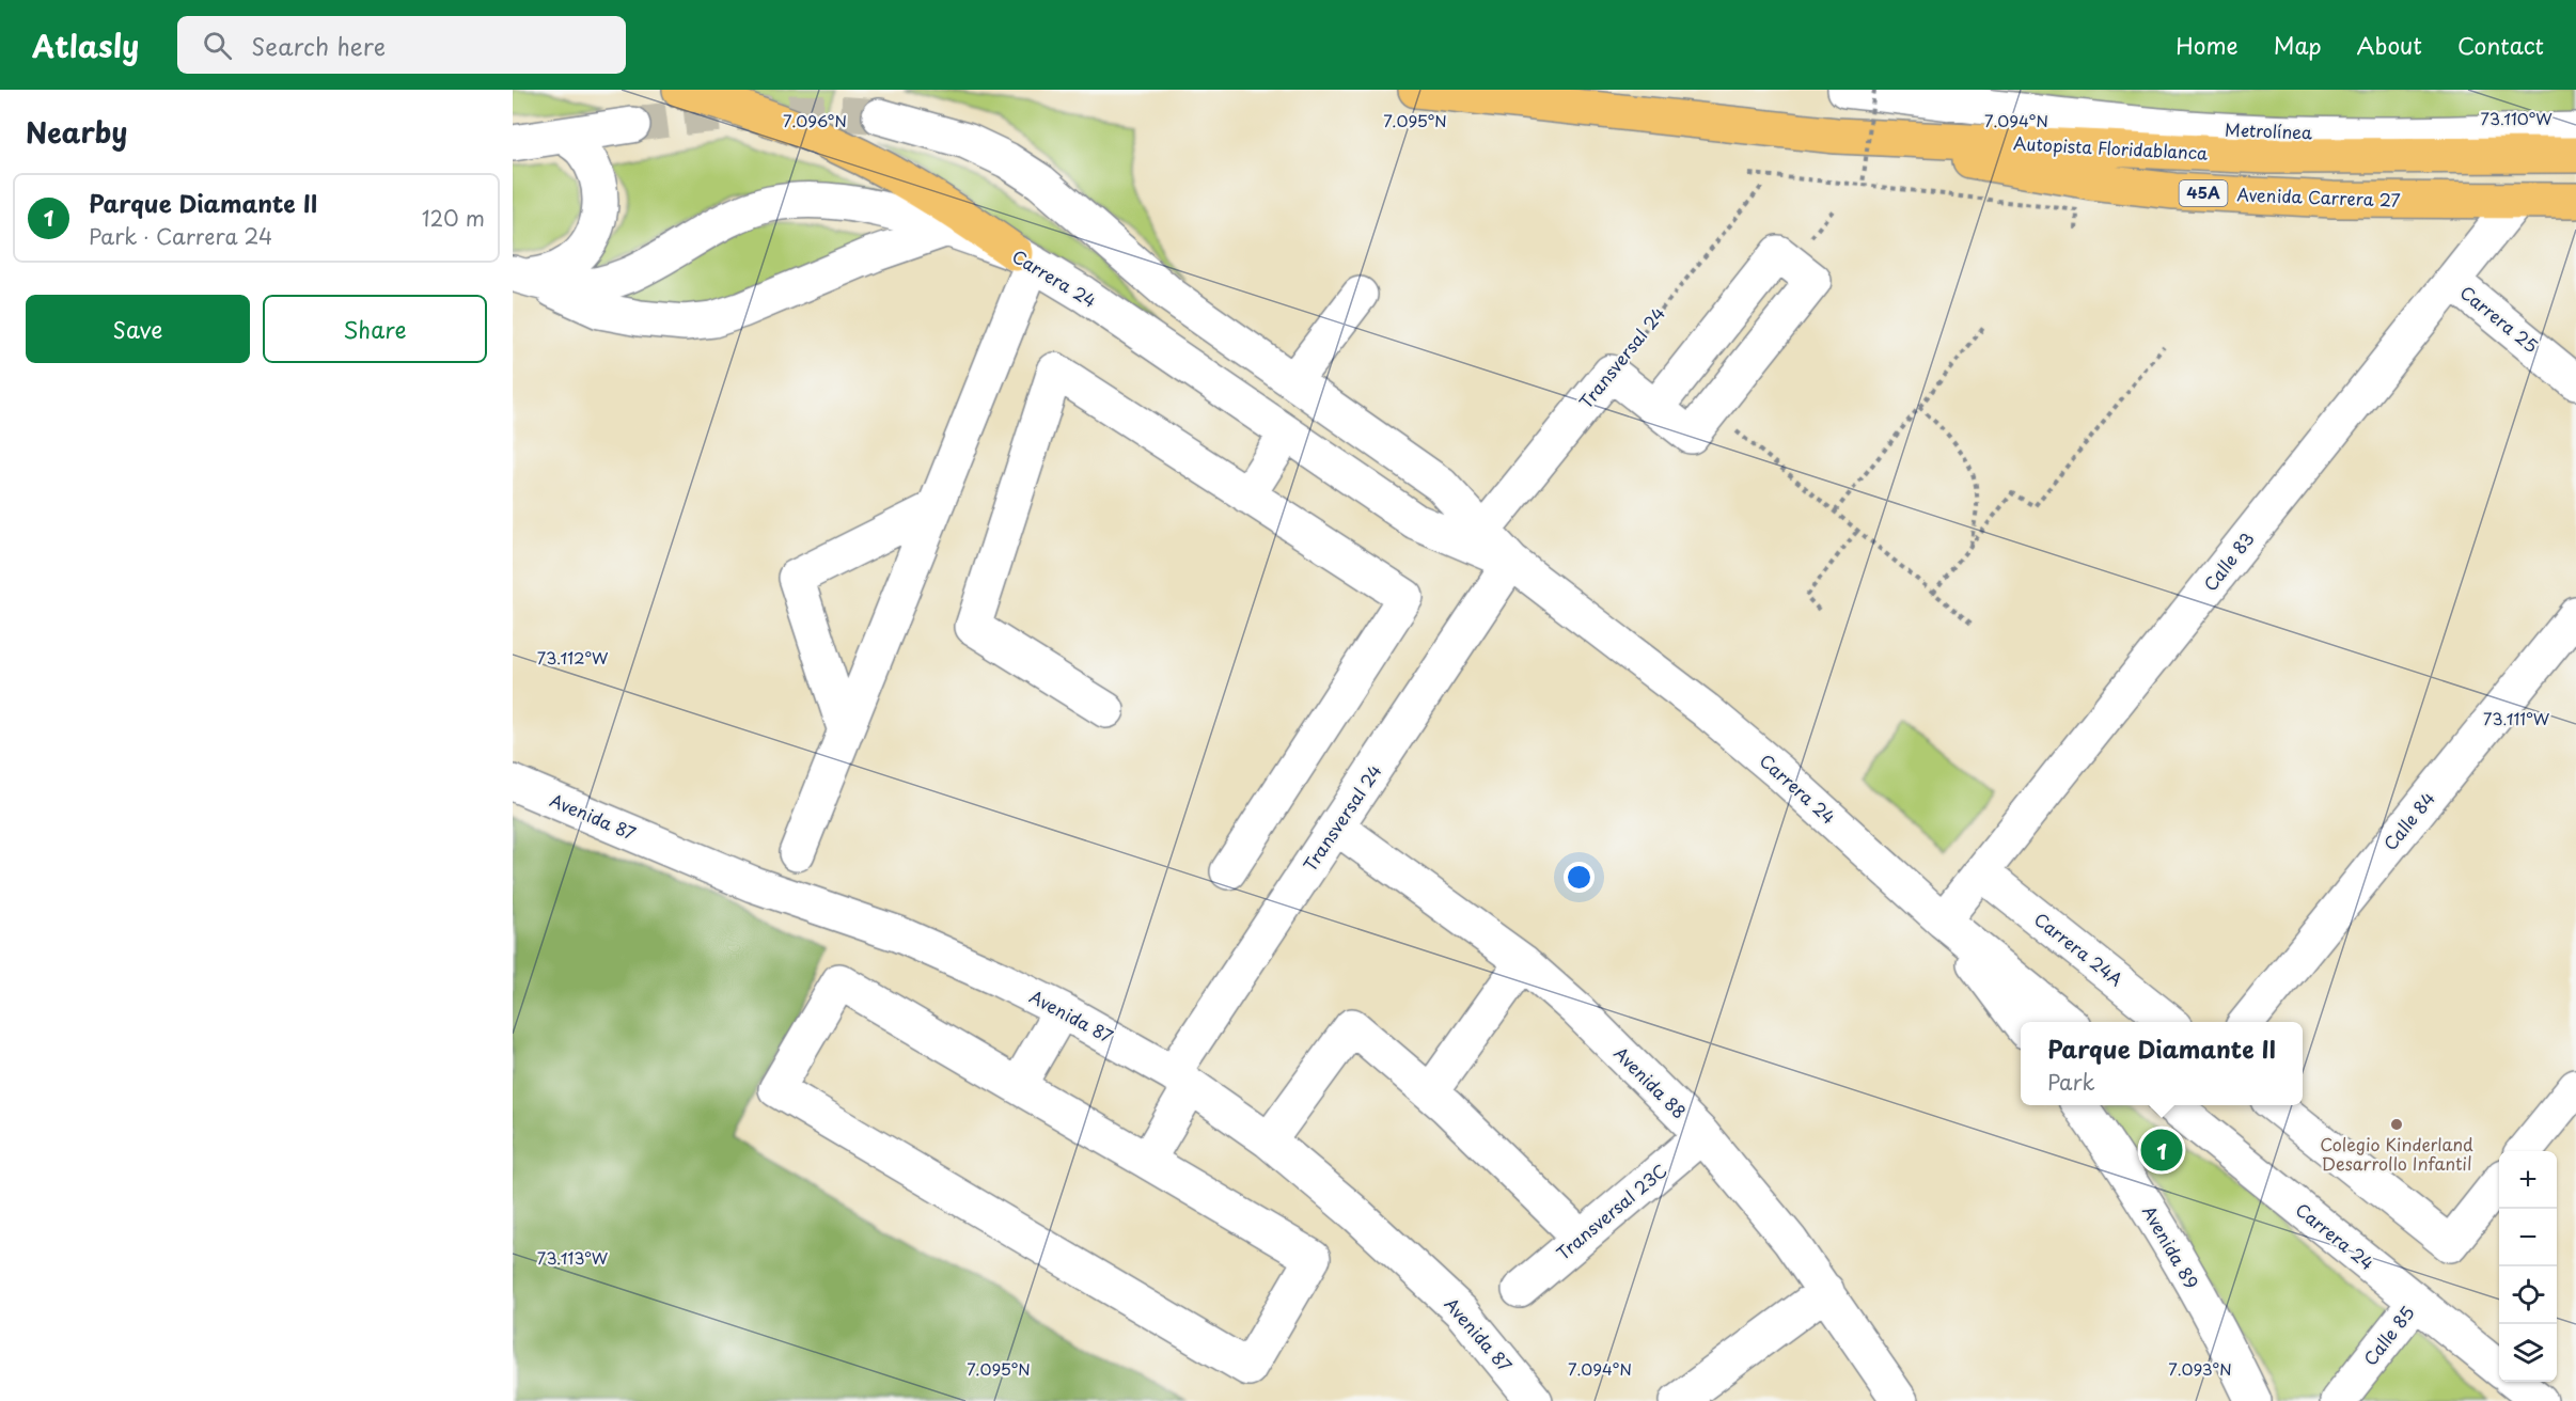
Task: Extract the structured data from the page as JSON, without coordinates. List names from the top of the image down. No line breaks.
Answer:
{"streets":{"highway":["Autopista Floridablanca","45A","Avenida Carrera 27"],"street":["Metrolínea","Carrera 24","Carrera 25","Transversal 24","Calle 83","Avenida 87","Calle 84","Carrera 24A","Avenida 88","Transversal 23C","Avenida 89","Calle 85"]},"crossings":[["Autopista Floridablanca","Avenida Carrera 27"],["Avenida Carrera 27","Calle 83"],["Carrera 24","Transversal 24"],["Carrera 24","Calle 83"],["Carrera 24","Calle 85"],["Carrera 25","Calle 83"],["Transversal 24","Avenida 87"],["Transversal 24","Avenida 88"],["Calle 83","Carrera 24A"],["Avenida 88","Transversal 23C"]],"places":["Colegio Kinderland Desarrollo Infantil"],"page":{"header":"Atlasly","search":"Search here","nav":["Home","Map","About","Contact"],"heading":"Nearby","list":[{"mark":"1","name":"Parque Diamante II","note":"Park · Carrera 24","value":"120 m"}],"buttons":["Save","Share"],"popup":["Parque Diamante II","Park"],"pins":"1","map_buttons":["+","−"]},"coordinates":["73.110°W","7.096°N","7.095°N","7.094°N","73.112°W","73.111°W","73.113°W","7.093°N"]}
